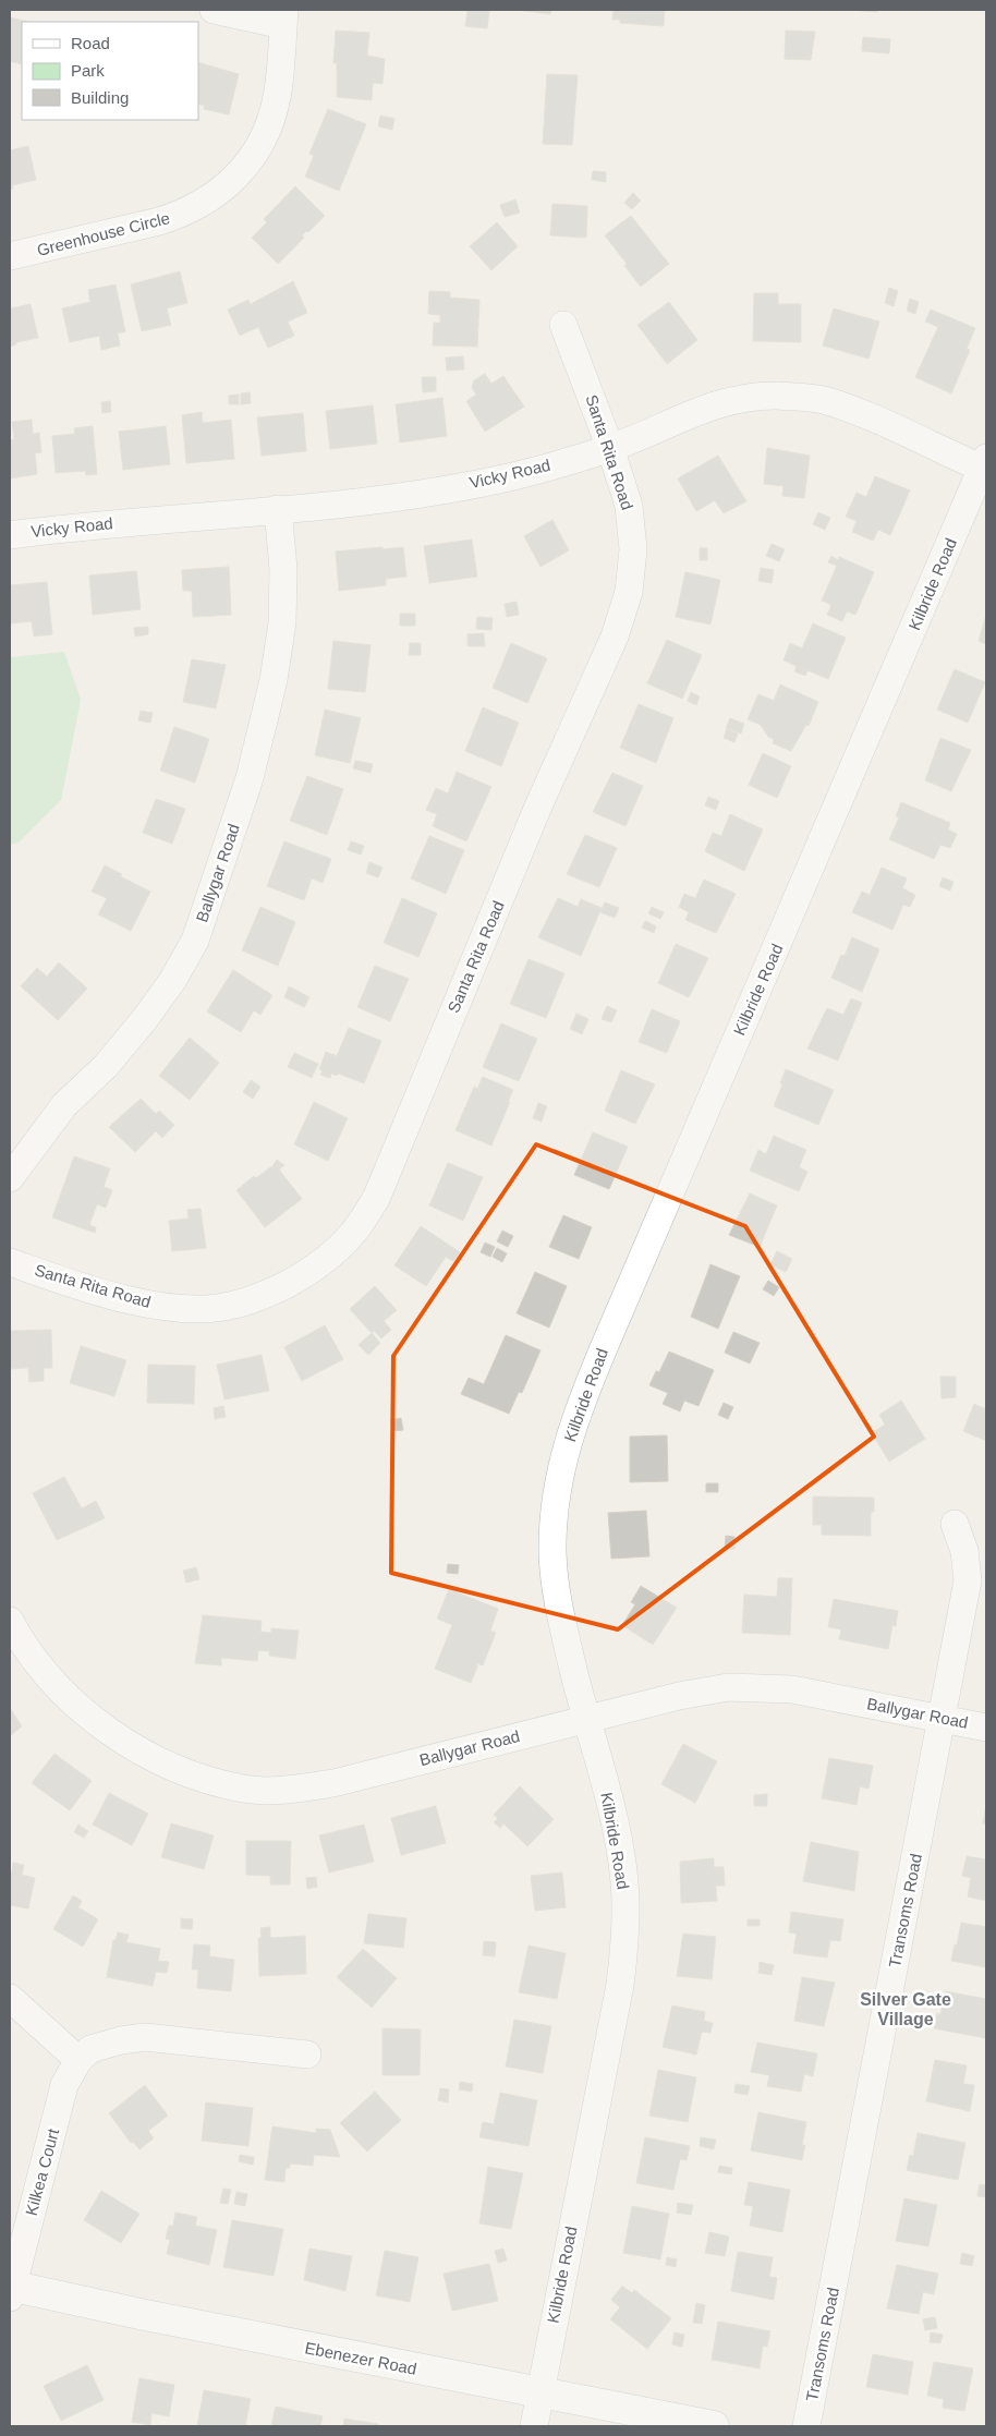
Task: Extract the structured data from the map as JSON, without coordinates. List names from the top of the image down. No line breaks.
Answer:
{"streets":{"street":["Greenhouse Circle","Santa Rita Road","Vicky Road","Kilbride Road","Ballygar Road","Transoms Road","Kilkea Court","Ebenezer Road"]},"crossings":[["Santa Rita Road","Vicky Road"],["Vicky Road","Kilbride Road"],["Vicky Road","Ballygar Road"],["Kilbride Road","Ballygar Road"],["Kilbride Road","Ebenezer Road"],["Ballygar Road","Transoms Road"],["Kilkea Court","Ebenezer Road"]],"districts":["Silver Gate Village"],"legend":["Road","Park","Building"]}
